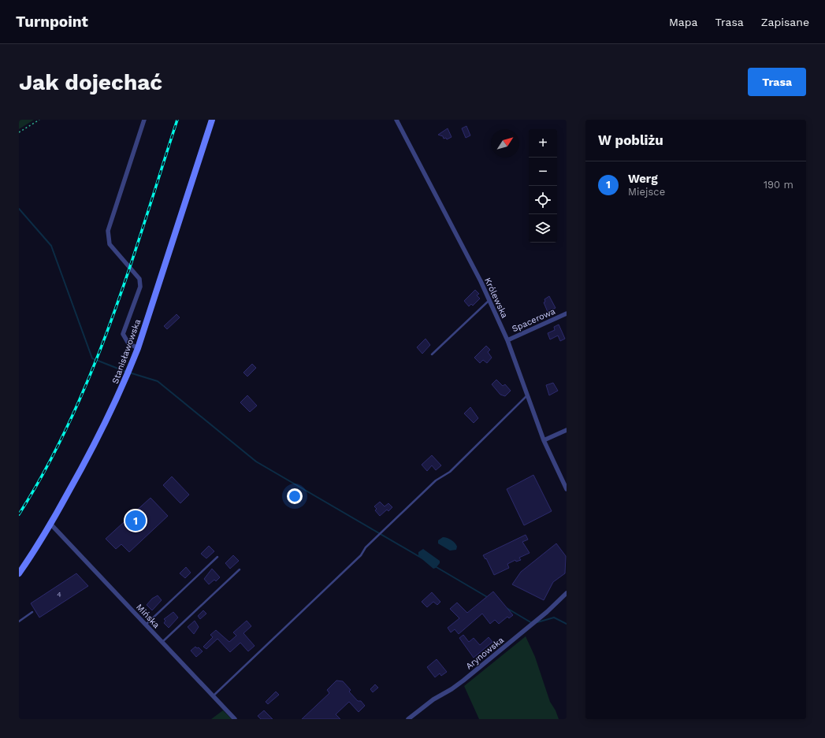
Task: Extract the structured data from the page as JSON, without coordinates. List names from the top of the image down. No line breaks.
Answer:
{"streets":{"street":["Królewska","Spacerowa","Stanisławowska","Mińska","Arynowska"]},"crossings":[["Królewska","Spacerowa"],["Stanisławowska","Mińska"]],"house_numbers":["4"],"north":"top right","page":{"header":"Turnpoint","nav":["Mapa","Trasa","Zapisane"],"buttons":"Trasa","title":"Jak dojechać","heading":"W pobliżu","map_buttons":["+","−"],"list":[{"mark":"1","name":"Werg","note":"Miejsce","value":"190 m"}],"pins":"1"}}
